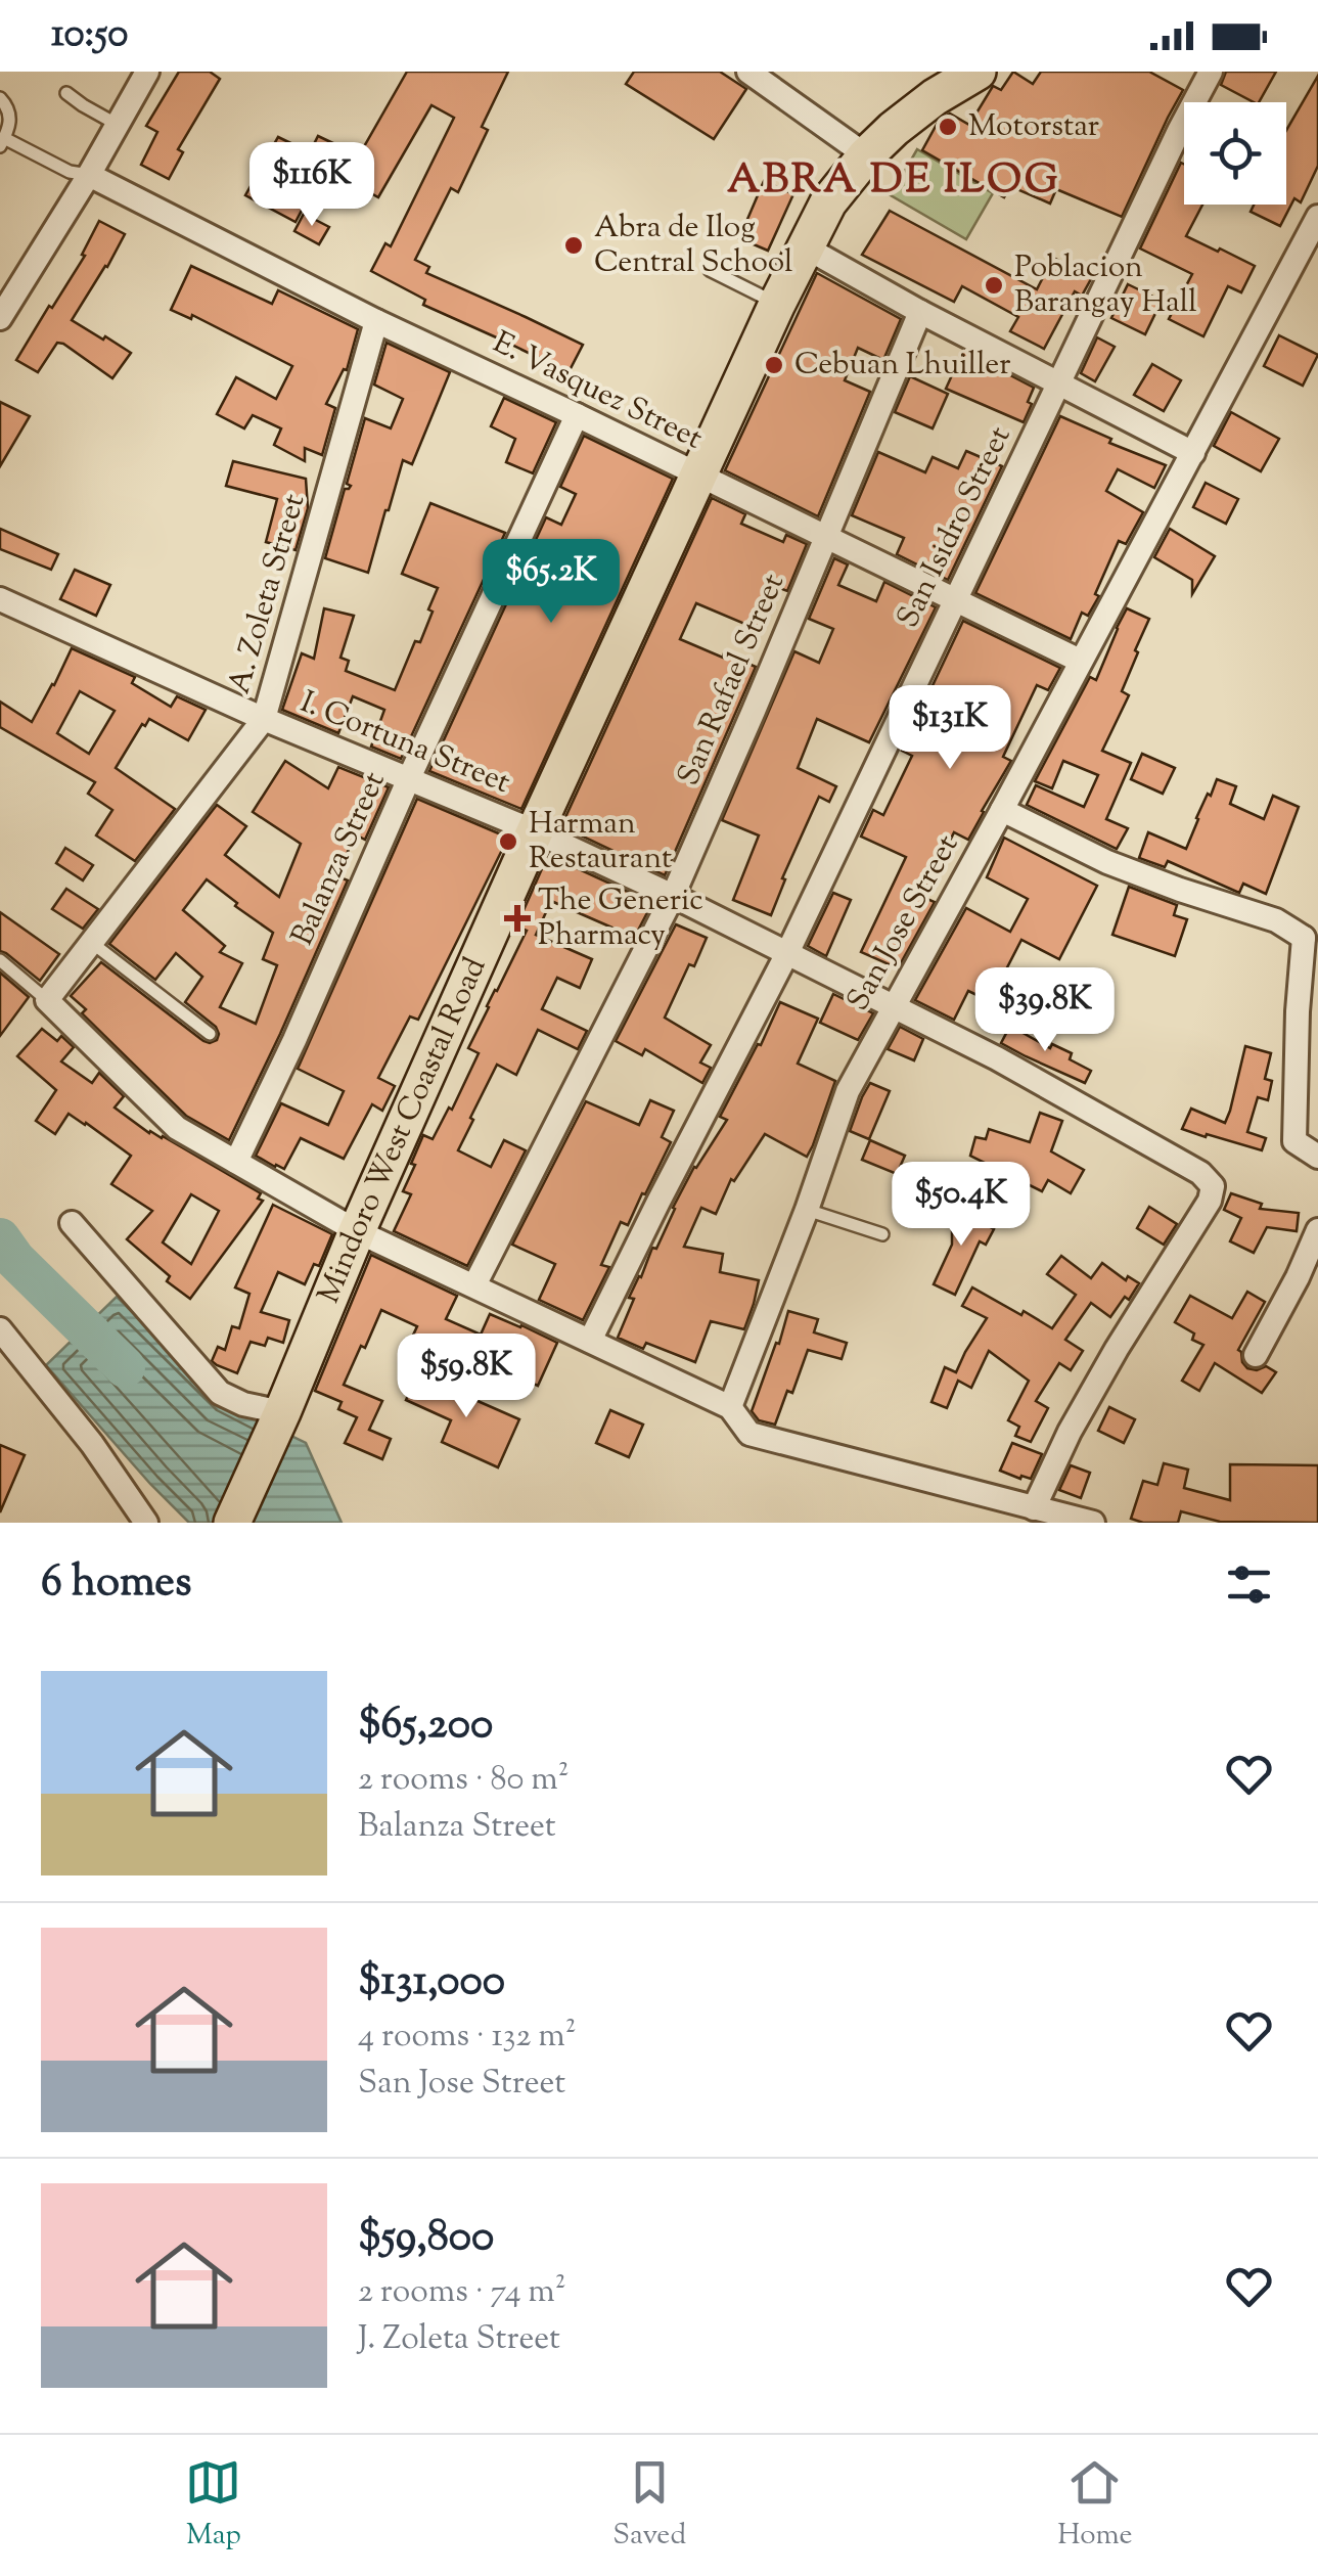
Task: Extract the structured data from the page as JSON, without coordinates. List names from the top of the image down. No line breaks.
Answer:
{"streets":{"main road":["Mindoro West Coastal Road"],"street":["E. Vasquez Street","San Isidro Street","A. Zoleta Street","San Rafael Street","I. Cortuna Street","Balanza Street","San Jose Street"]},"crossings":[["E. Vasquez Street","San Isidro Street"],["E. Vasquez Street","A. Zoleta Street"],["E. Vasquez Street","San Rafael Street"],["E. Vasquez Street","Balanza Street"],["E. Vasquez Street","San Jose Street"],["E. Vasquez Street","Mindoro West Coastal Road"],["San Isidro Street","I. Cortuna Street"],["A. Zoleta Street","I. Cortuna Street"],["San Rafael Street","I. Cortuna Street"],["I. Cortuna Street","Balanza Street"],["I. Cortuna Street","San Jose Street"],["I. Cortuna Street","Mindoro West Coastal Road"]],"districts":["ABRA DE ILOG"],"places":{"other":["Motorstar","Abra de Ilog Central School","Poblacion Barangay Hall","Cebuan Lhuiller","Harman Restaurant"],"health":["The Generic Pharmacy"]},"page":{"status":"10:50","price":["$116K","$65.2K","$131K","$39.8K","$50.4K","$59.8K"],"heading":"6 homes","list":[{"name":"$65,200","note":"2 rooms · 80 m² · Balanza Street"},{"name":"$131,000","note":"4 rooms · 132 m² · San Jose Street"},{"name":"$59,800","note":"2 rooms · 74 m² · J. Zoleta Street"}],"tabs":["Map","Saved","Home"]}}
